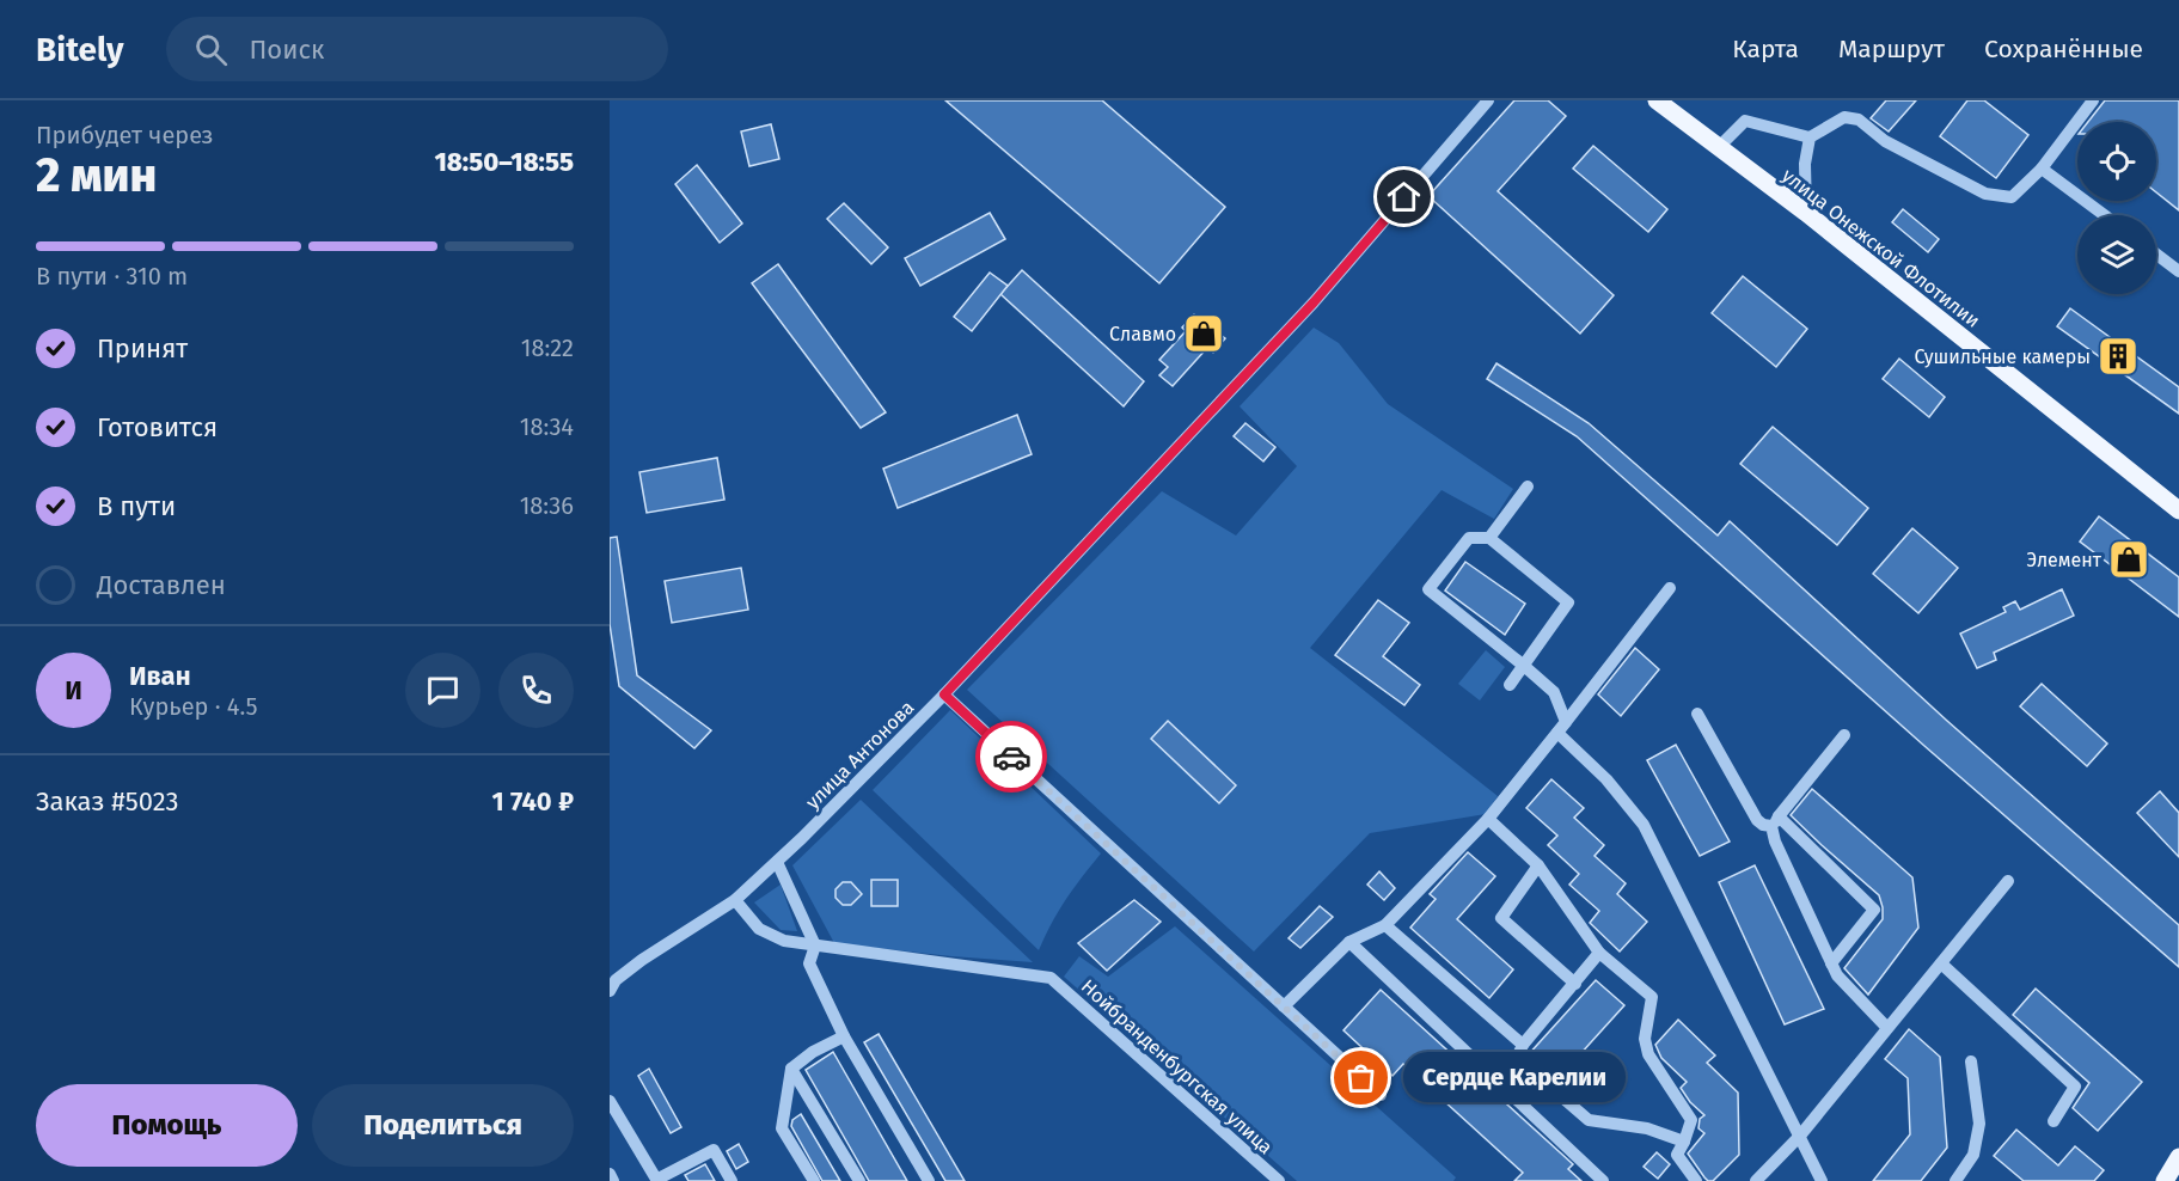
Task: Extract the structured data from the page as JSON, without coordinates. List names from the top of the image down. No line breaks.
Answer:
{"streets":{"main road":["улица Онежской Флотилии"],"street":["улица Антонова","Нойбранденбургская улица"]},"places":{"shop":["Славмо","Элемент"],"building":["Сушильные камеры"],"other":["Сердце Карелии"]},"page":{"header":"Bitely","search":"Поиск","nav":["Карта","Маршрут","Сохранённые"],"heading":["2 мин","Прибудет через","18:50–18:55"],"panel":["Иван","Курьер · 4.5","Заказ #5023","1 740 ₽"],"bar":"В пути · 310 m","list":[["Принят","18:22"],["Готовится","18:34"],["В пути","18:36"],"Доставлен"],"round":"И","bubble":"Сердце Карелии","buttons":["Помощь","Поделиться"]}}
